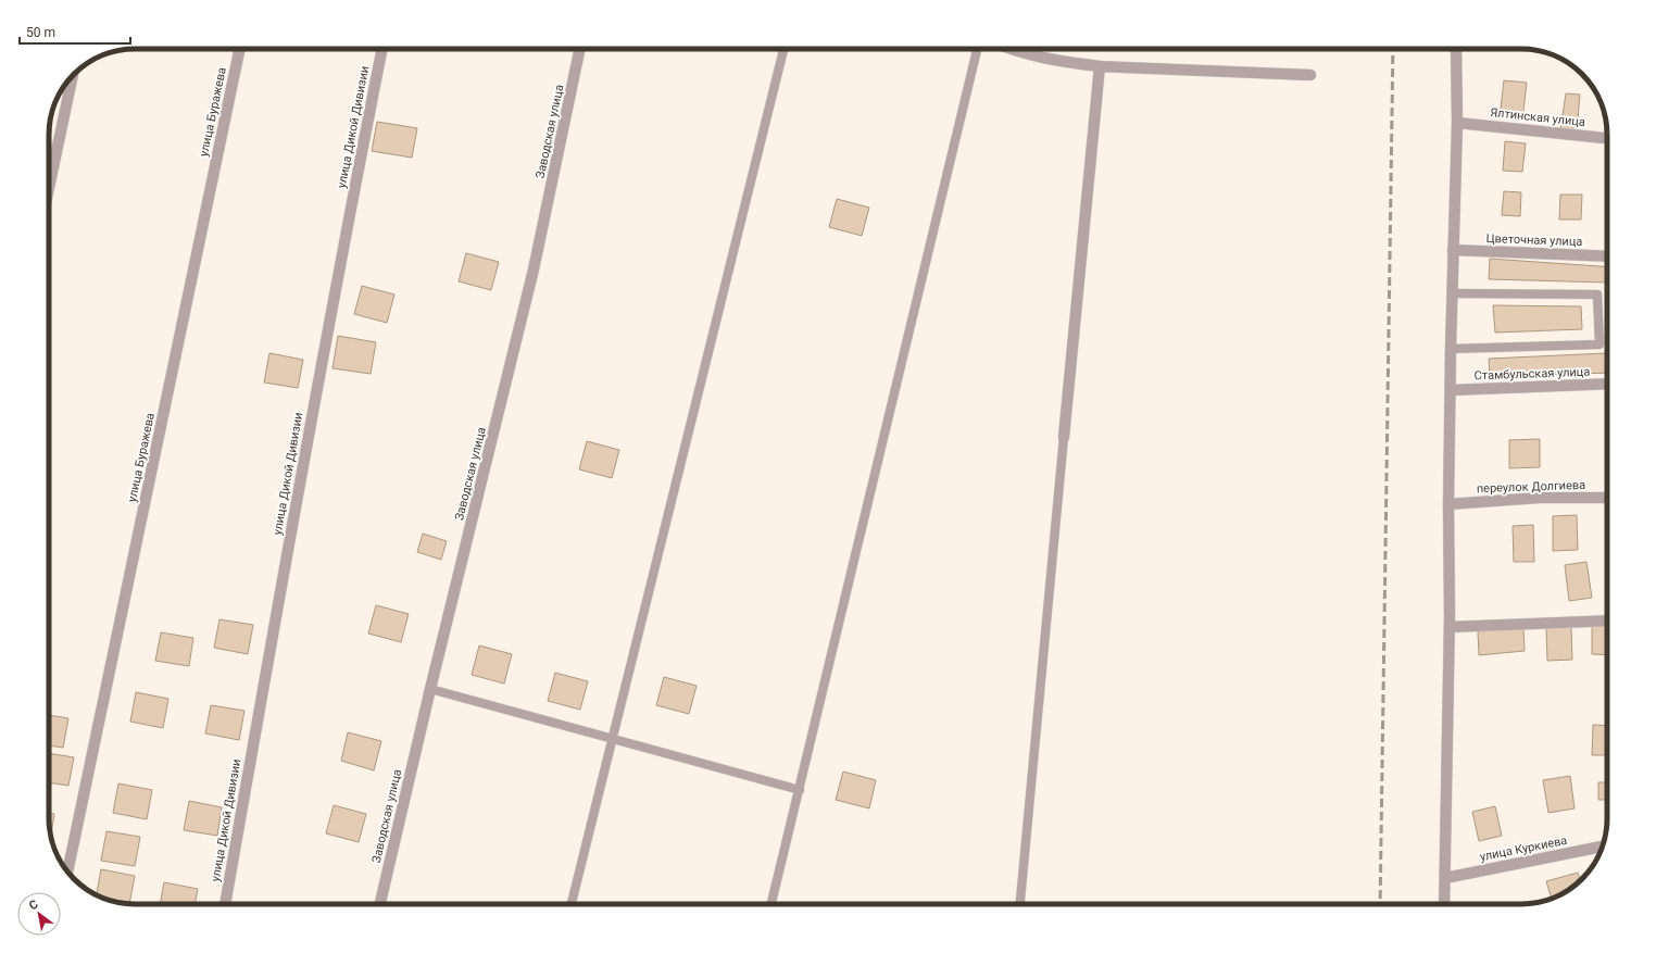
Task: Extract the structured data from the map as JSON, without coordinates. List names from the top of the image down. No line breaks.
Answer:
{"streets":{"street":["улица Буражева","Ялтинская улица","улица Дикой Дивизии","Заводская улица","Цветочная улица","Стамбульская улица","переулок Долгиева","улица Куркиева"]},"scale_bar":"50 m","north":"top left"}
